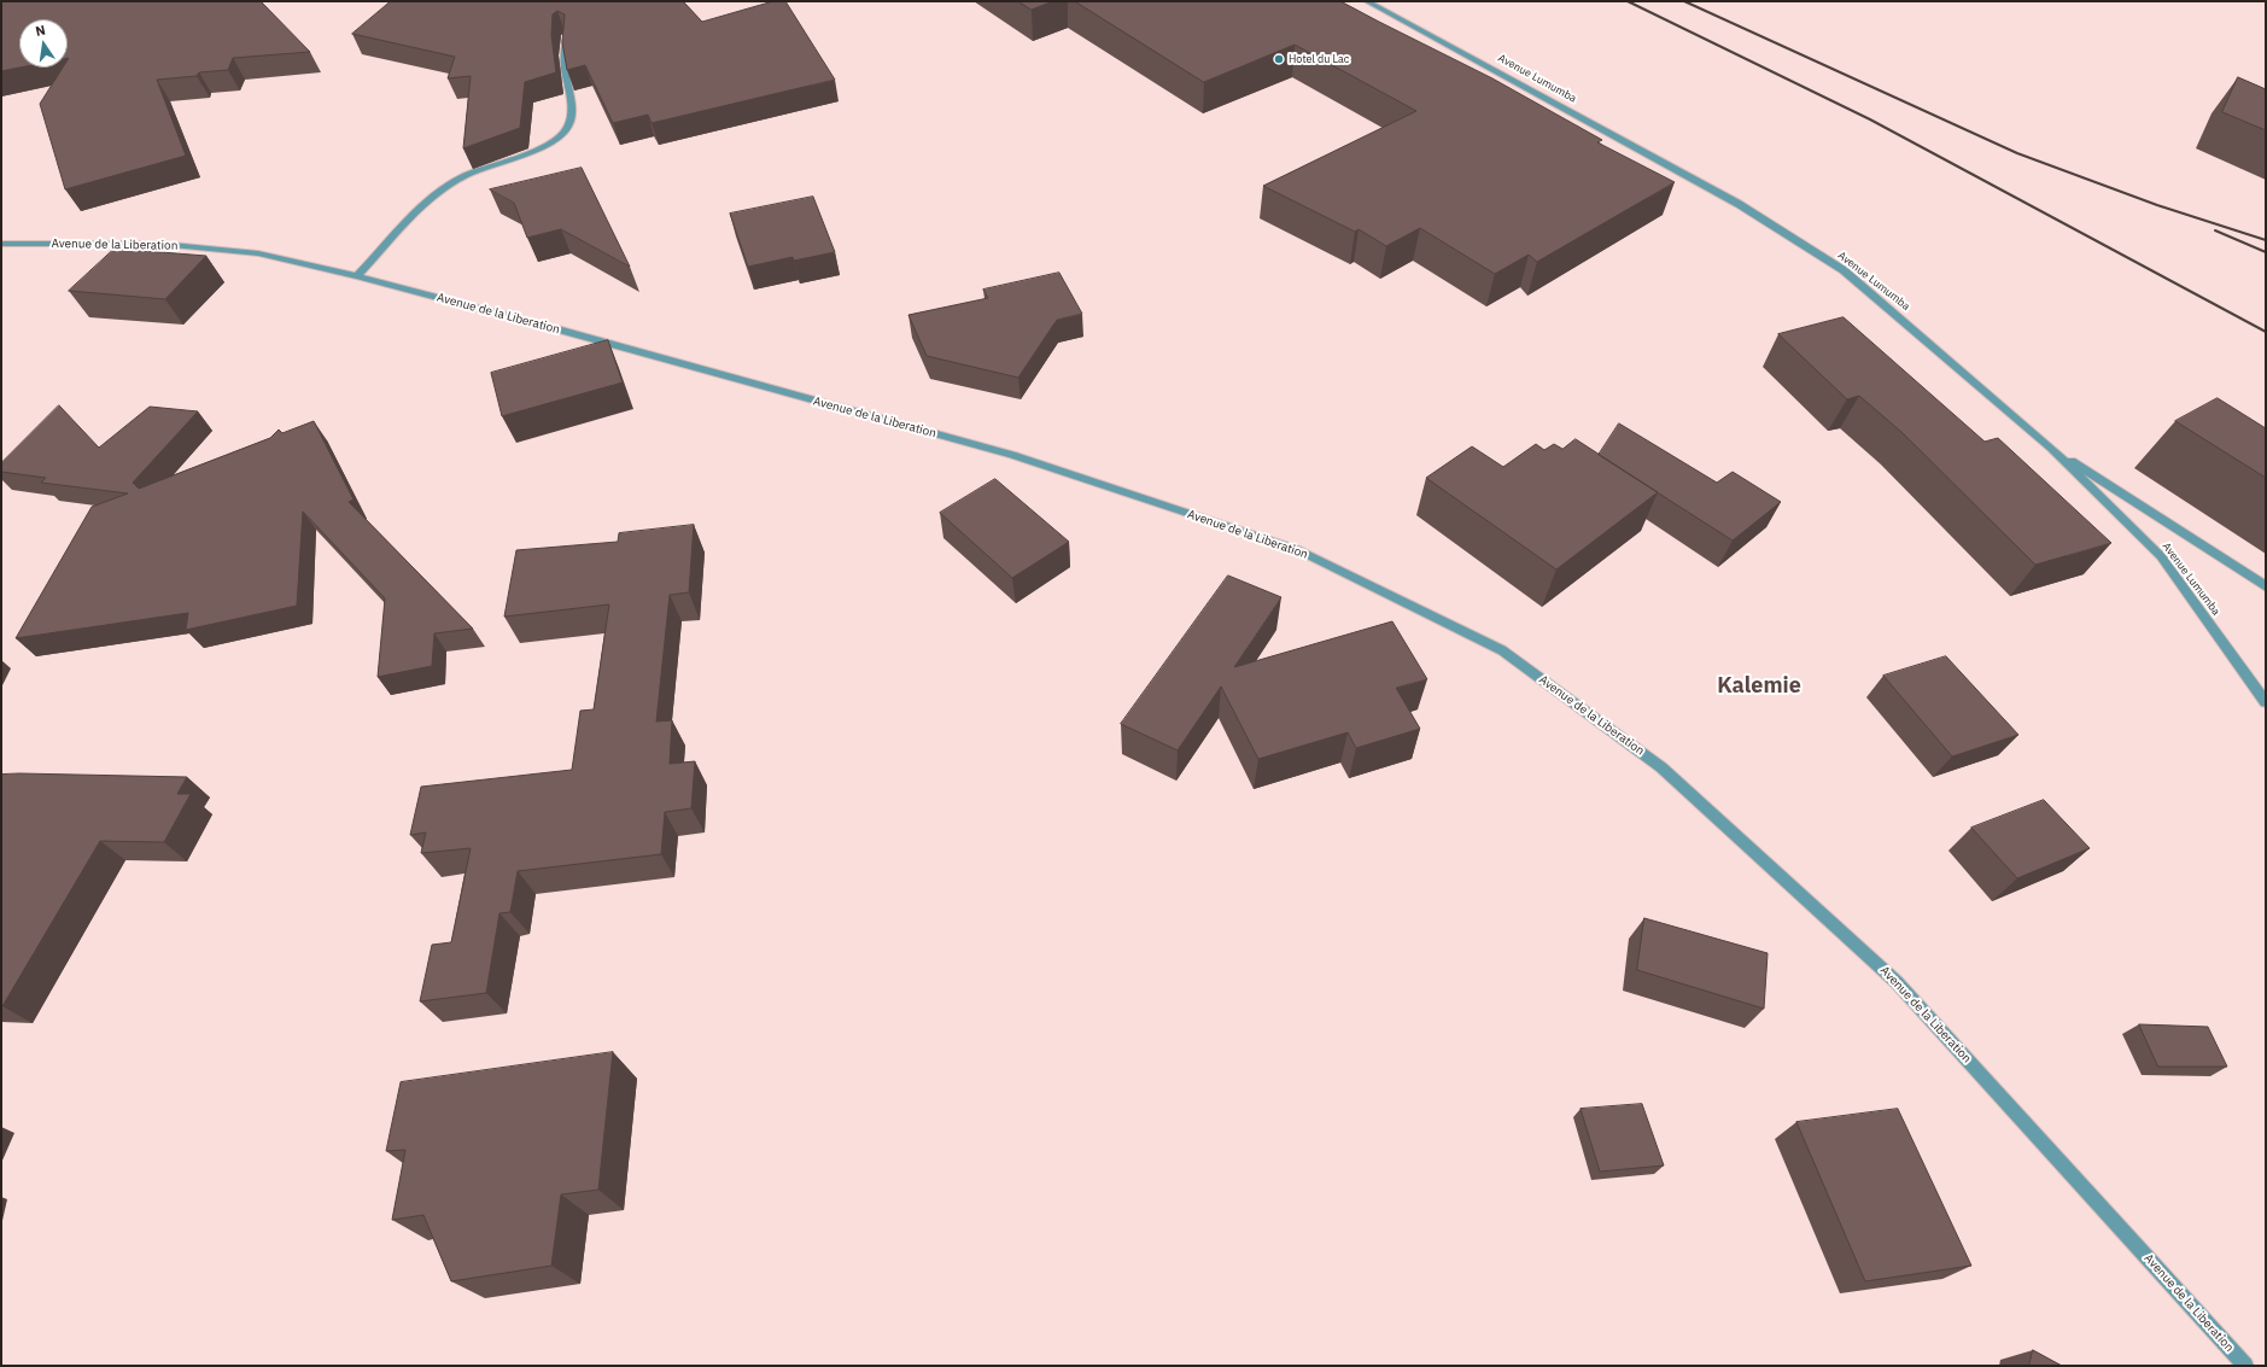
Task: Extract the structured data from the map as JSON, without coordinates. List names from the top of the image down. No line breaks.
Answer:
{"streets":{"street":["Avenue Lumumba","Avenue de la Liberation"]},"districts":["Kalemie"],"places":["Hotel du Lac"],"north":"top"}
